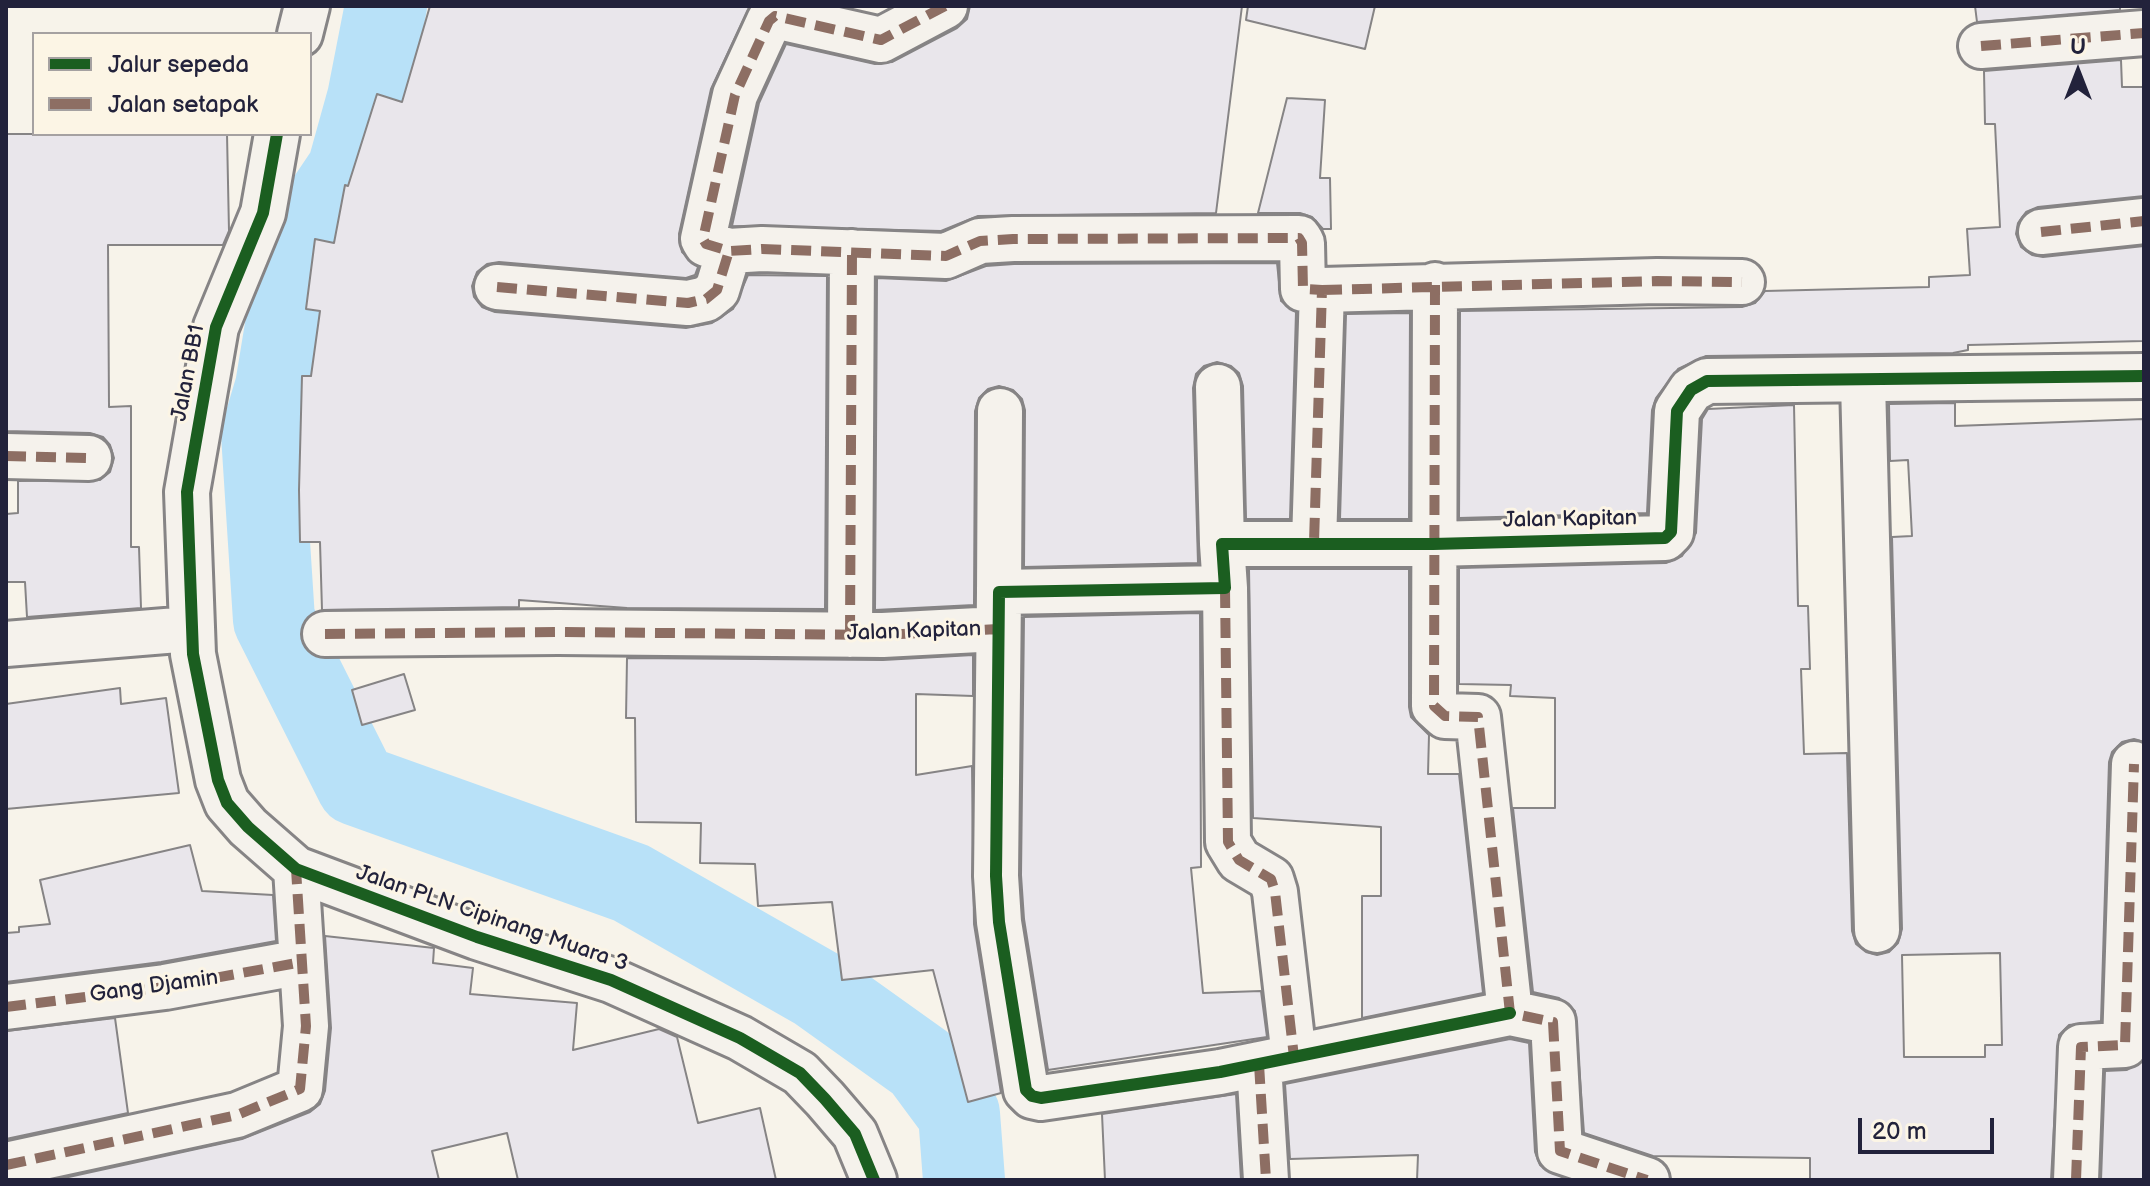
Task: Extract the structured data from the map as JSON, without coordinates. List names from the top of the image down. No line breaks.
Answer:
{"streets":{"street":["Jalan BB1","Jalan Kapitan","Jalan PLN Cipinang Muara 3","Gang Djamin"]},"crossings":[["Jalan BB1","Jalan PLN Cipinang Muara 3"]],"legend":["Jalur sepeda","Jalan setapak"],"scale_bar":"20 m","north":"top"}
